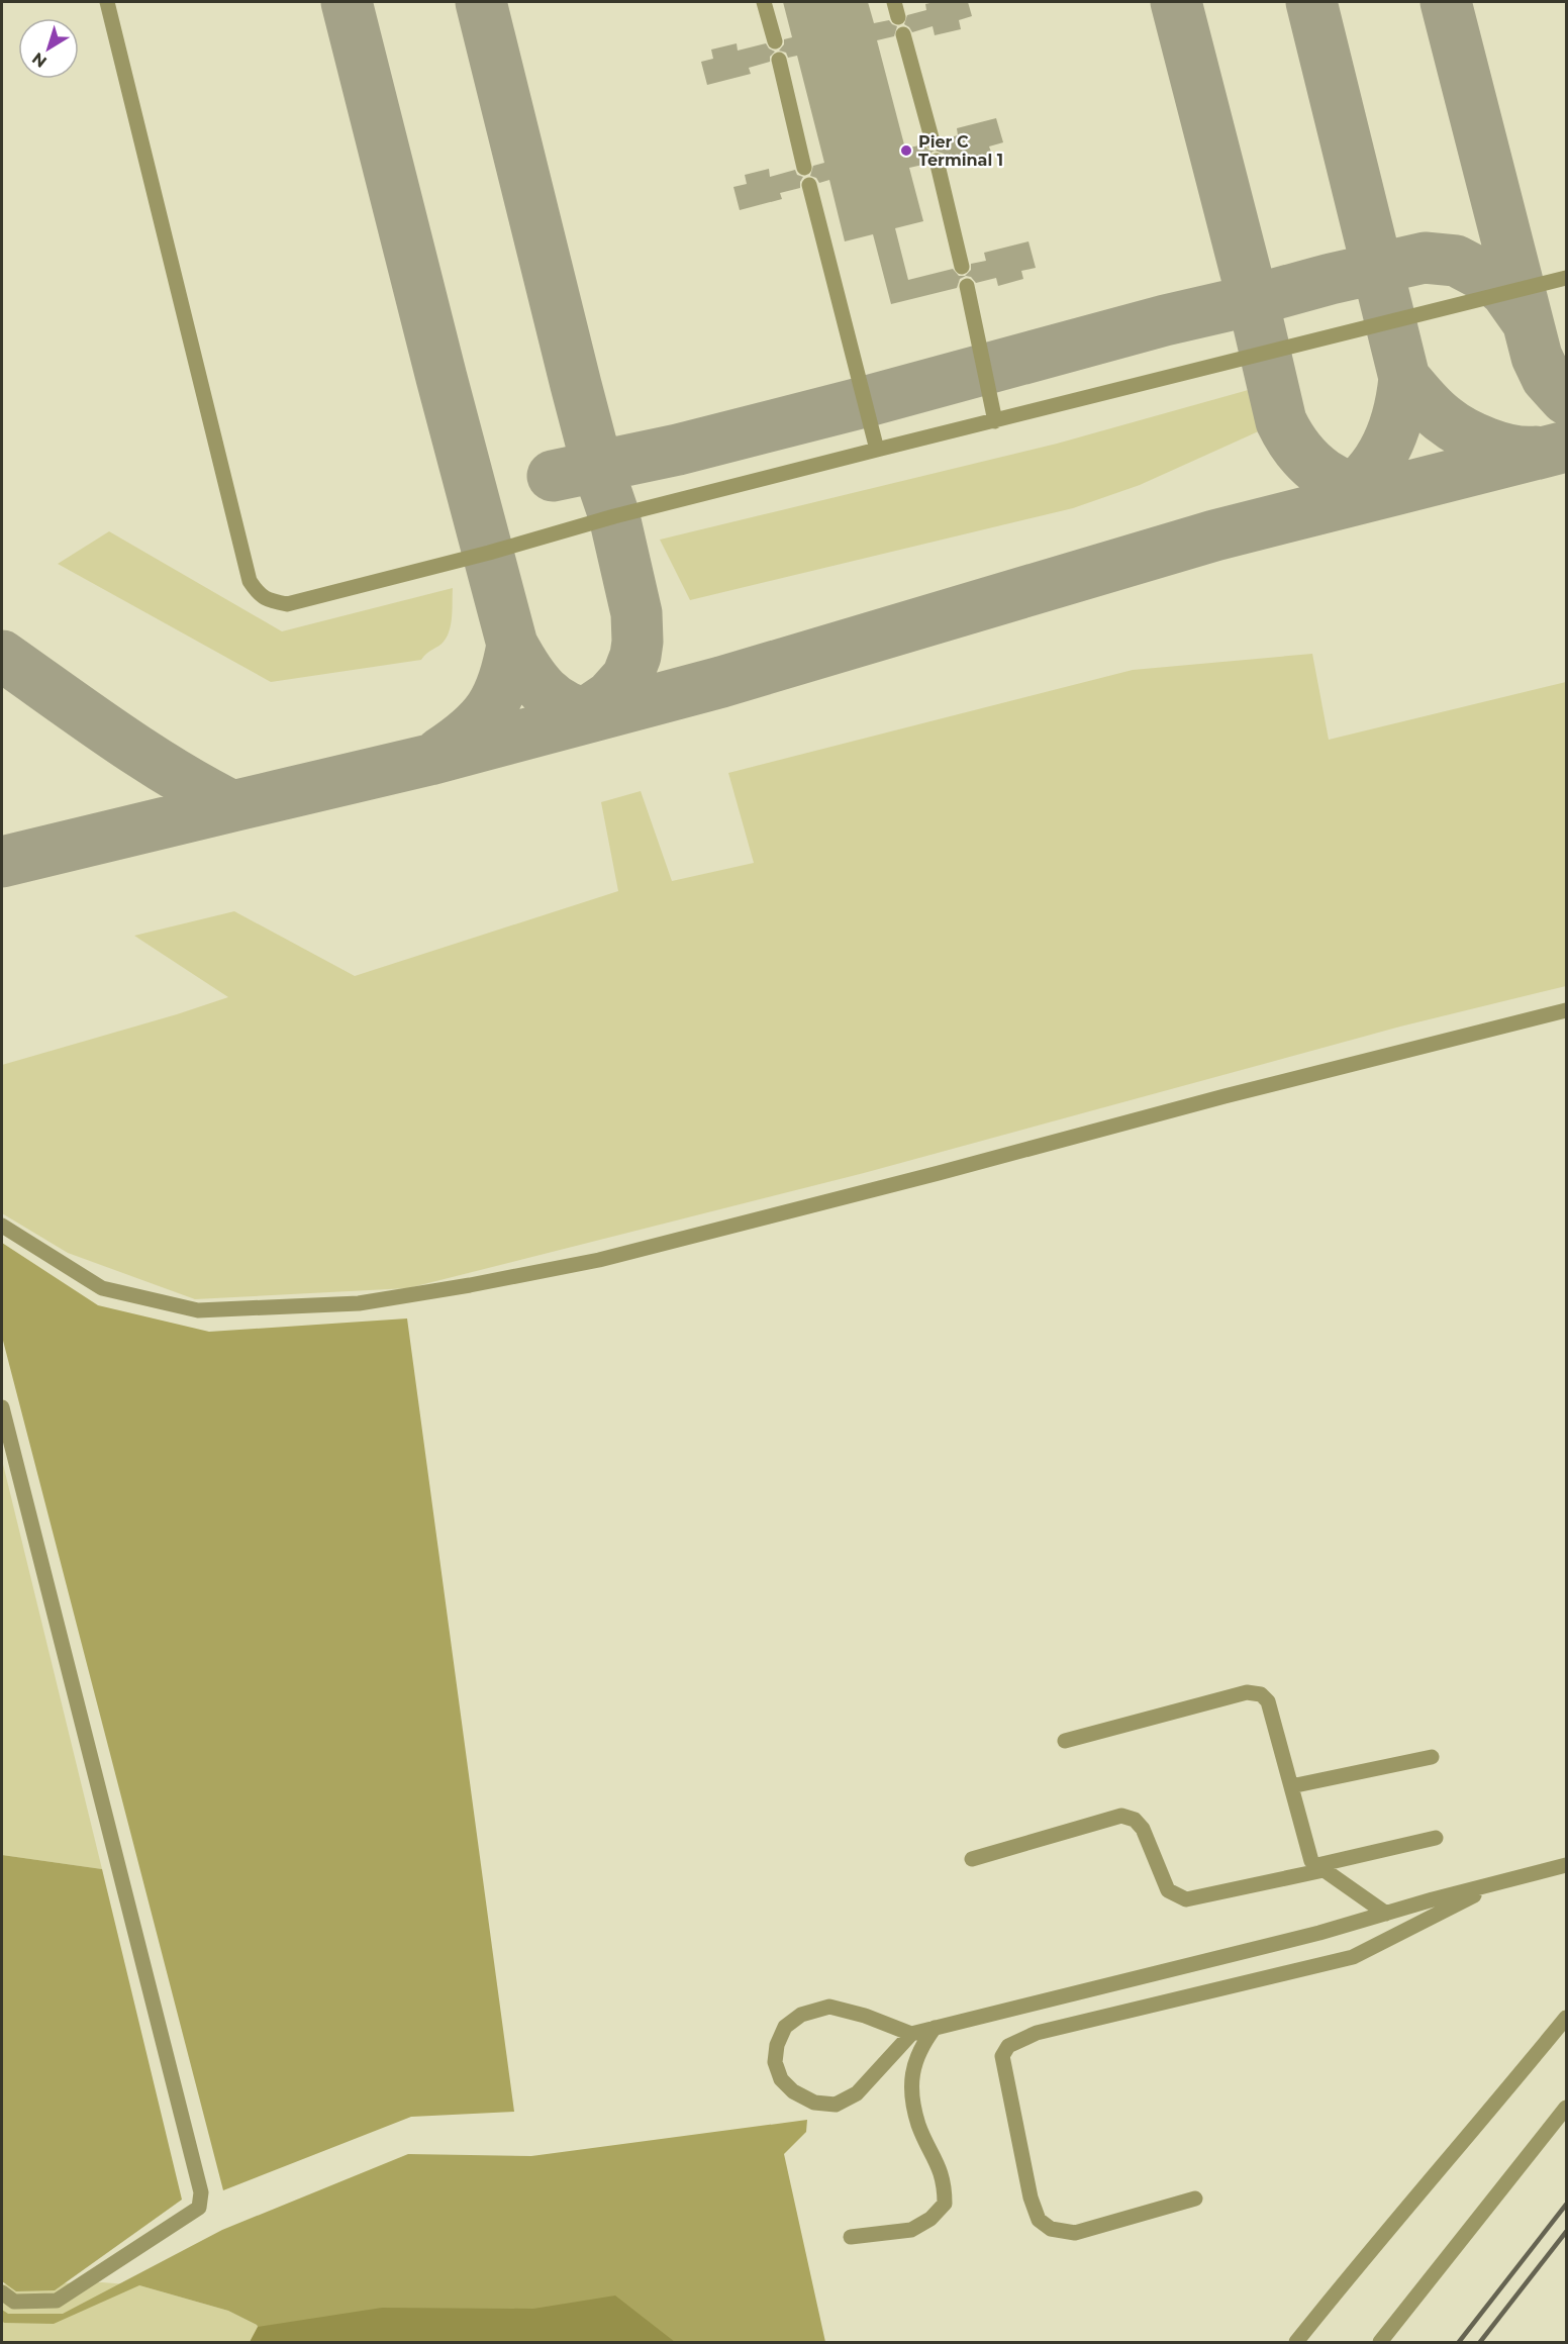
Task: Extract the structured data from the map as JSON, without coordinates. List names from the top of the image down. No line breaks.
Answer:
{"places":["Pier C Terminal 1"],"north":"bottom left"}
